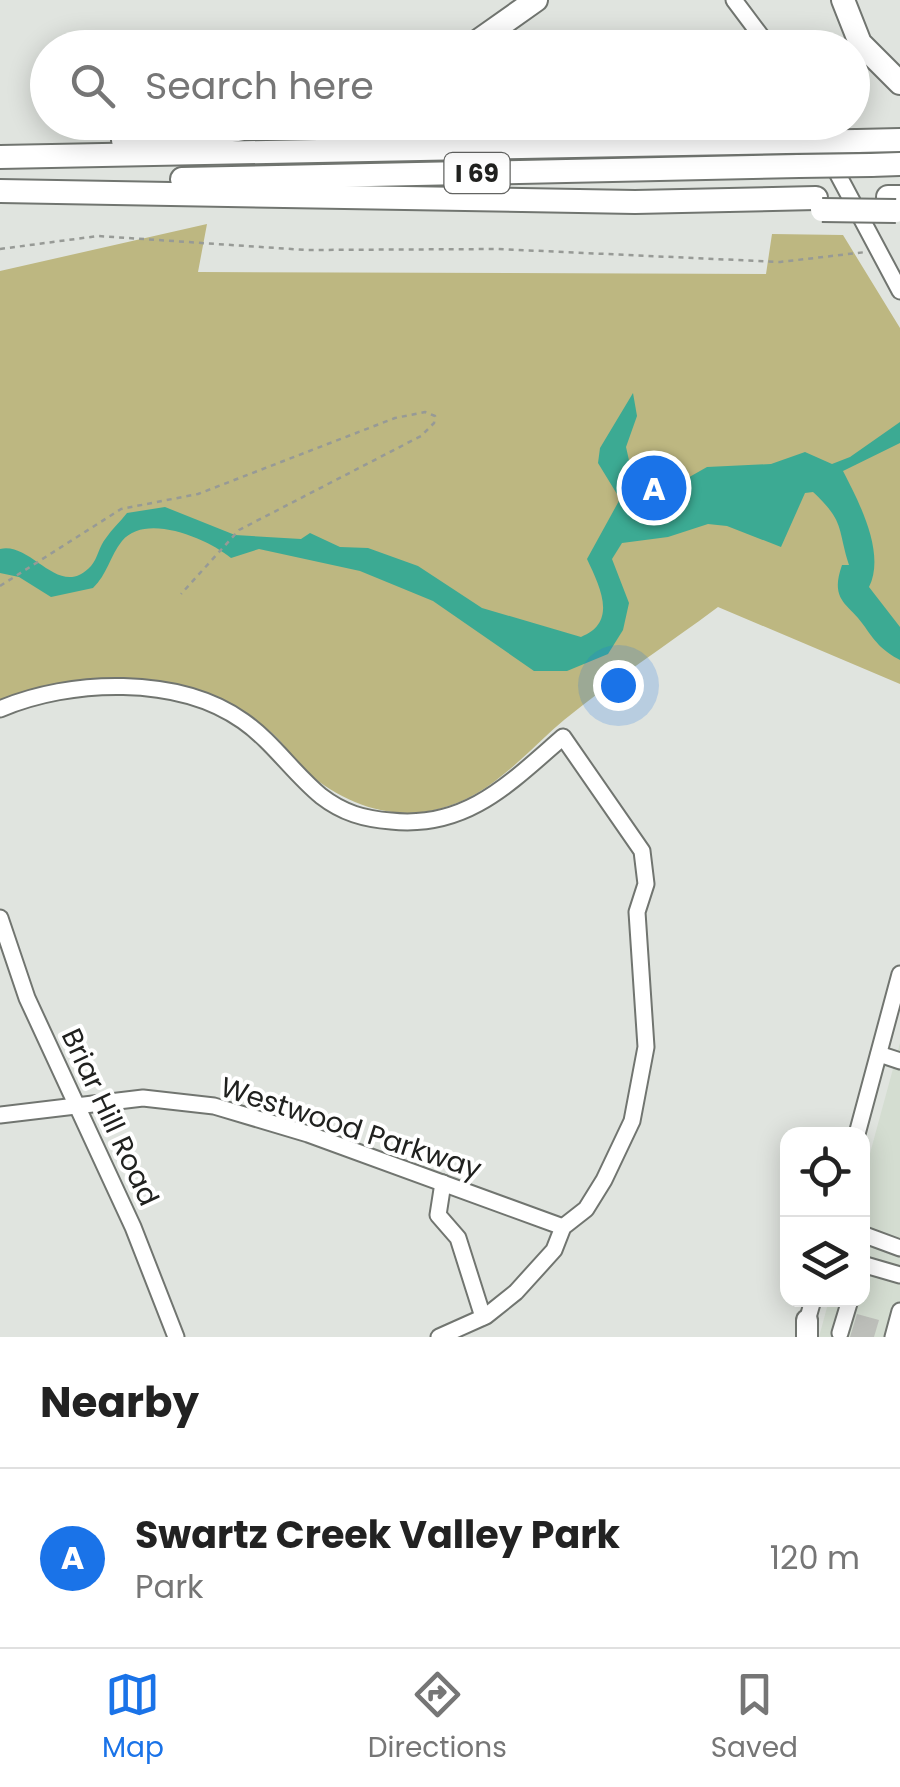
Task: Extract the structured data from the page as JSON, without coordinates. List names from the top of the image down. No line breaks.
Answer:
{"streets":{"highway":["I 69"],"street":["Briar Hill Road","Westwood Parkway"]},"crossings":[["Briar Hill Road","Westwood Parkway"]],"page":{"search":"Search here","pins":"A","heading":"Nearby","list":[{"mark":"A","name":"Swartz Creek Valley Park","note":"Park","value":"120 m"}],"nav":["Map","Directions","Saved"]}}
